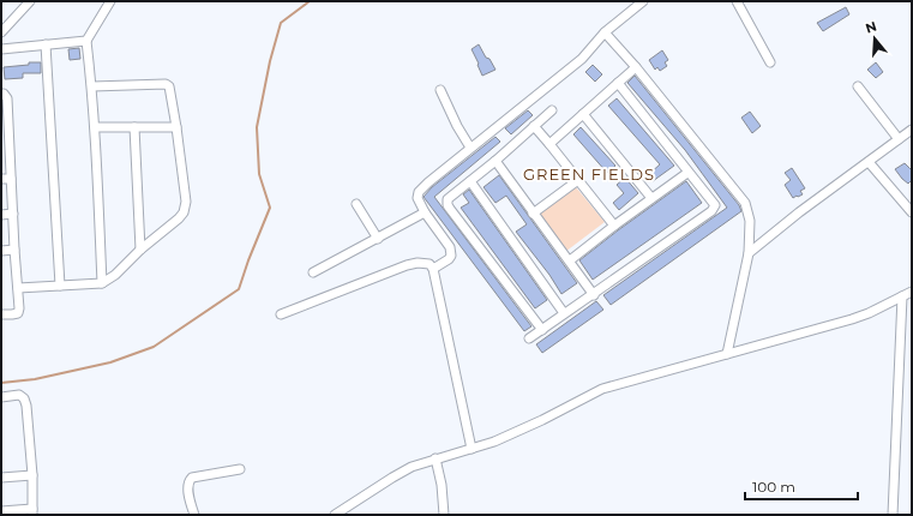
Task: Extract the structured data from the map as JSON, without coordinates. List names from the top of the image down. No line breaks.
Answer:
{"districts":["GREEN FIELDS"],"scale_bar":"100 m","north":"top"}
